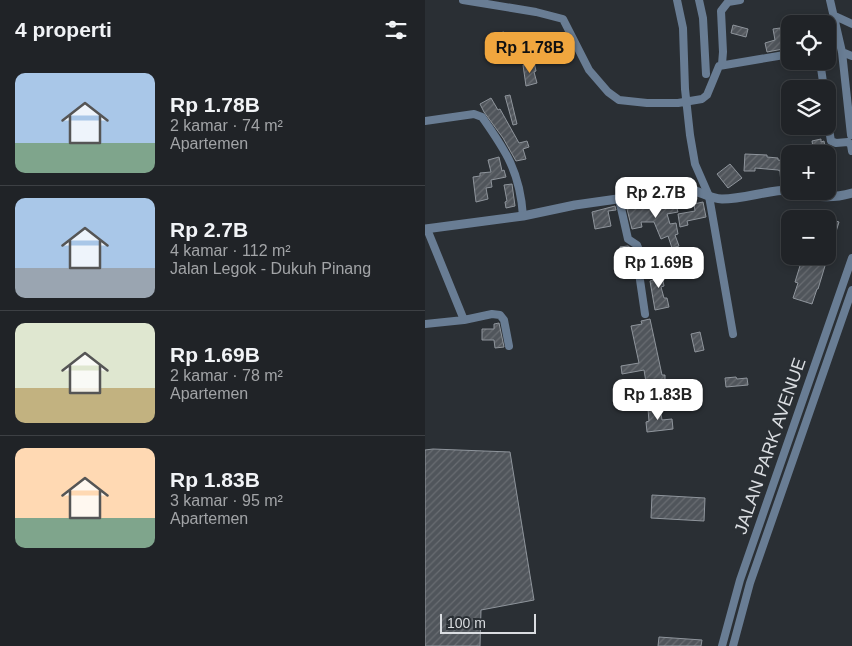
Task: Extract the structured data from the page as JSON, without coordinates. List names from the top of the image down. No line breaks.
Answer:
{"streets":{"street":["JALAN PARK AVENUE"]},"scale_bar":"100 m","page":{"heading":"4 properti","map_buttons":["+","−"],"price":["Rp 1.78B","Rp 2.7B","Rp 1.69B","Rp 1.83B"],"list":[{"name":"Rp 1.78B","note":"2 kamar · 74 m² · Apartemen"},{"name":"Rp 2.7B","note":"4 kamar · 112 m² · Jalan Legok - Dukuh Pinang"},{"name":"Rp 1.69B","note":"2 kamar · 78 m² · Apartemen"},{"name":"Rp 1.83B","note":"3 kamar · 95 m² · Apartemen"}],"scale":"100 m"}}
